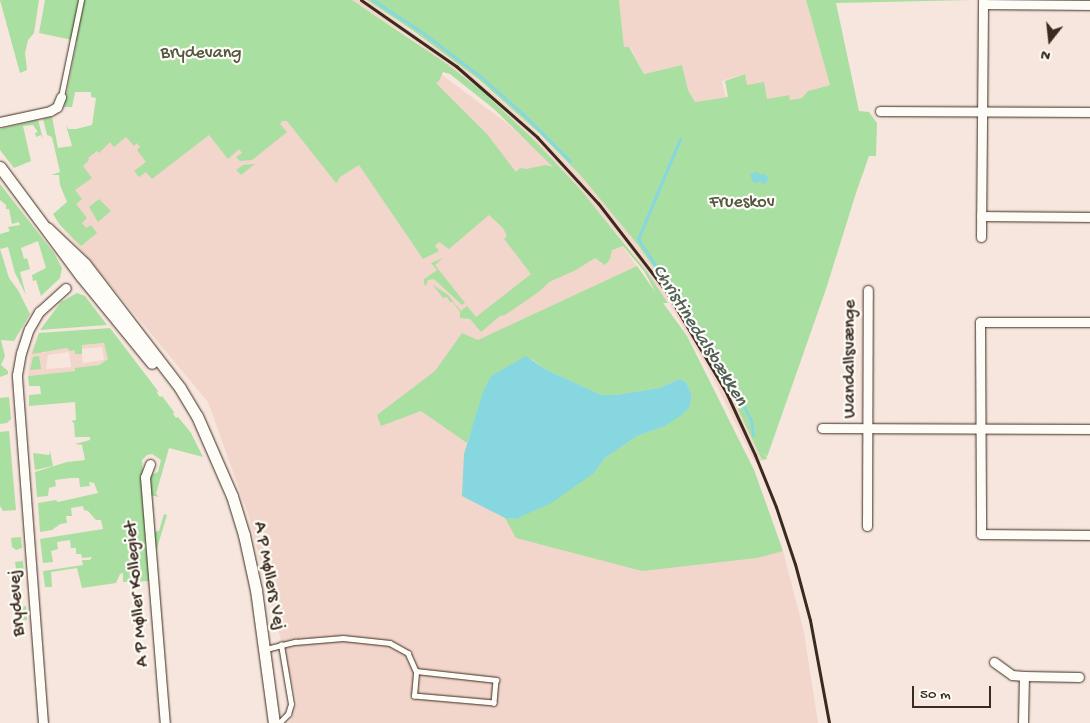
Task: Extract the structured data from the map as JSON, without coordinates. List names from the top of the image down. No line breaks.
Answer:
{"streets":{"street":["Wandallsvænge","A P Møllers Vej","A P Møller Kollegiet","Brydevej"]},"water":["Christinedalsbækken"],"parks":["Brydevang","Frueskov"],"scale_bar":"50 m","north":"bottom"}
